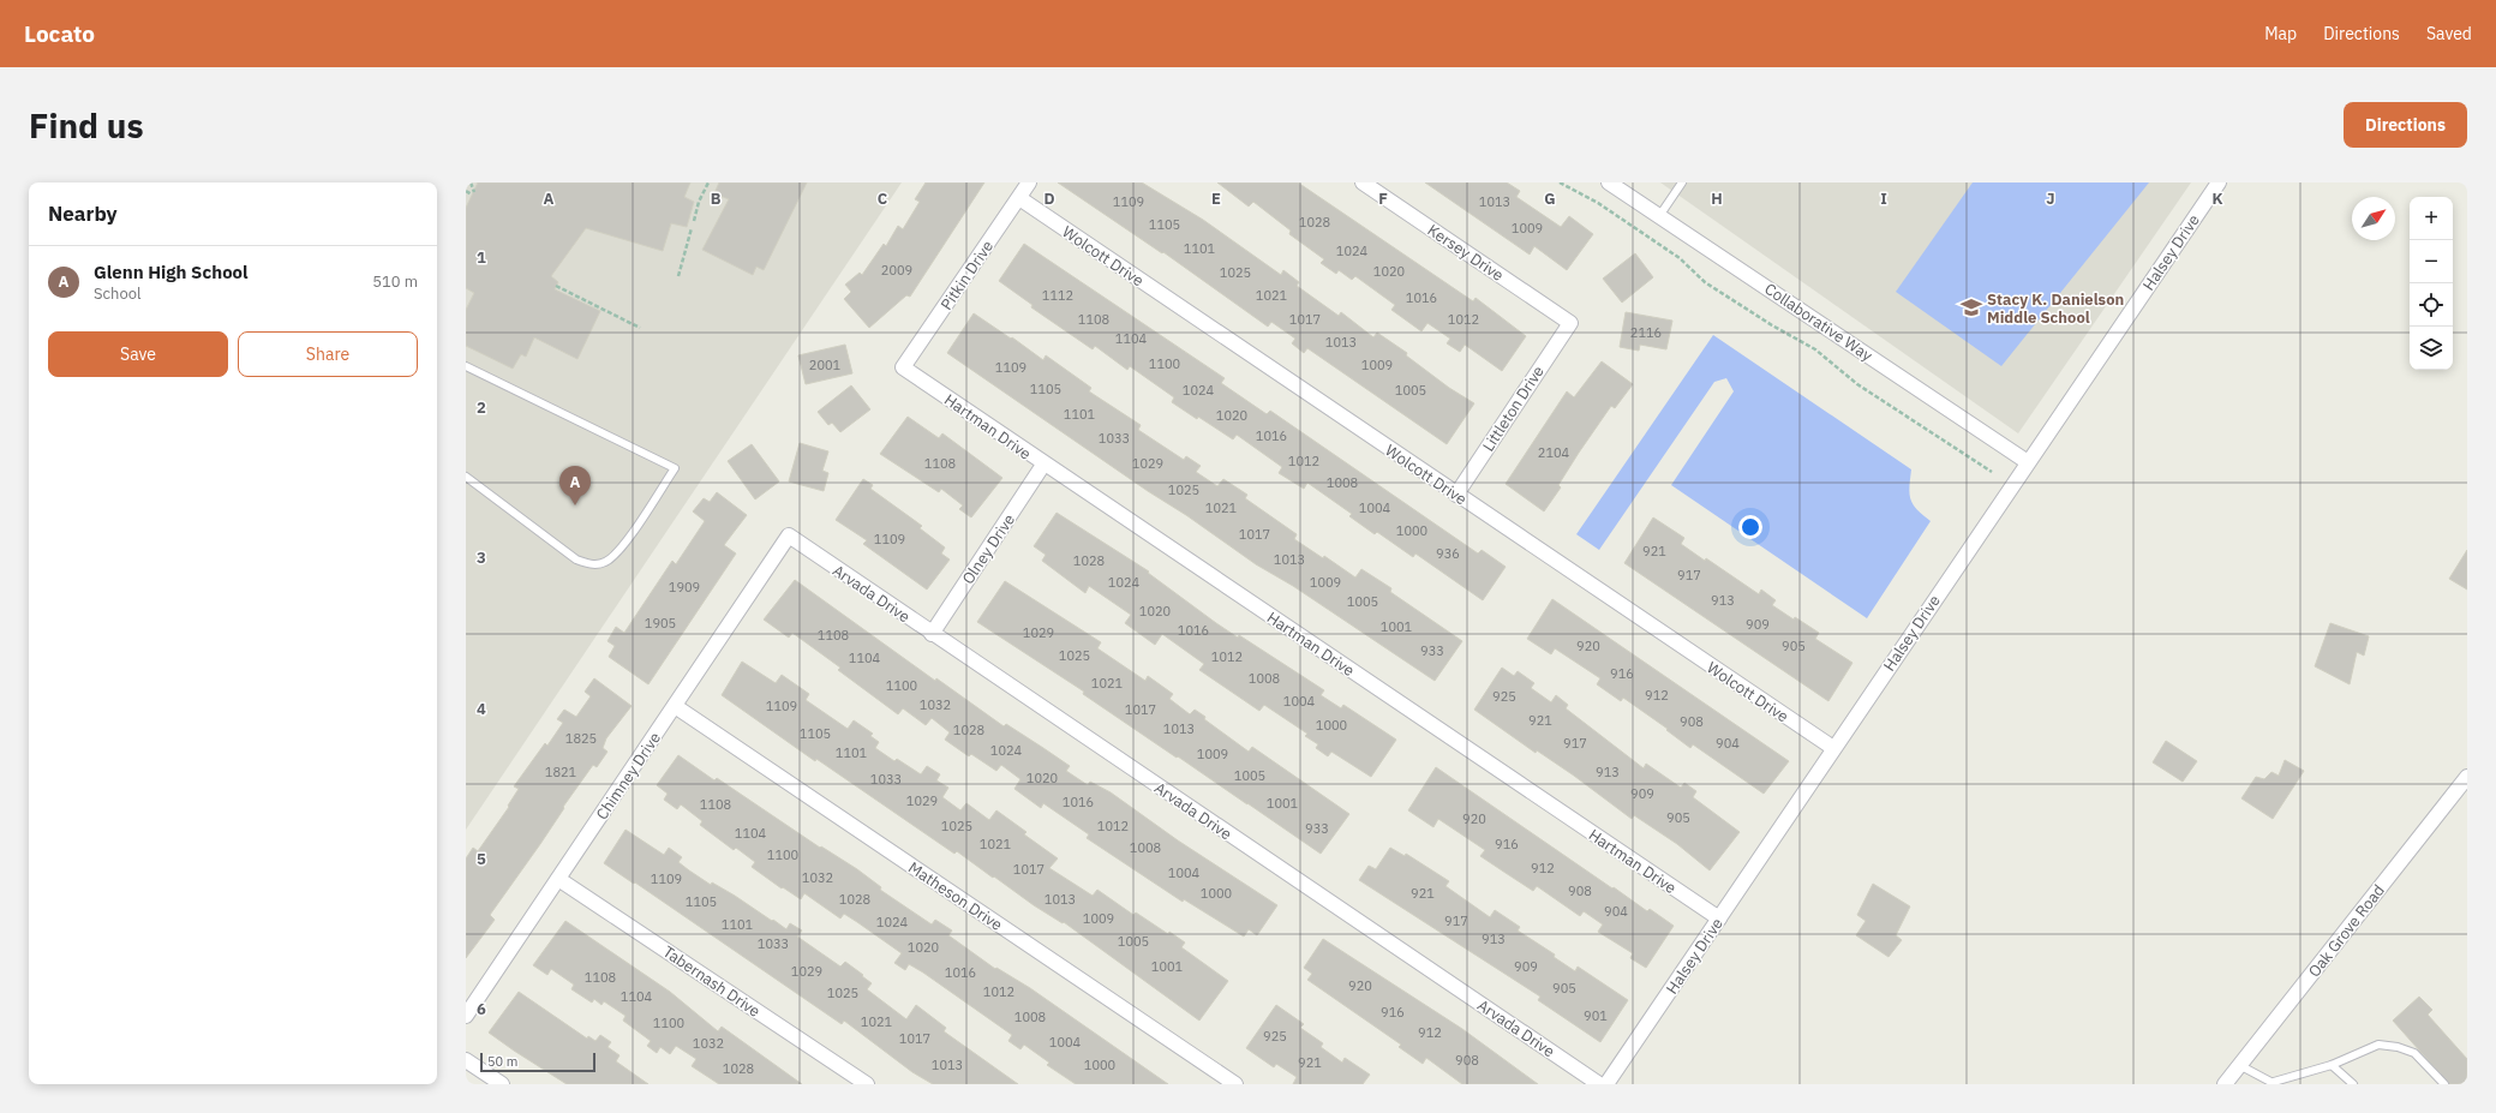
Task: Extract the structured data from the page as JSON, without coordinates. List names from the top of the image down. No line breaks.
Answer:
{"streets":{"street":["Kersey Drive","Halsey Drive","Wolcott Drive","Pitkin Drive","Collaborative Way","Littleton Drive","Hartman Drive","Olney Drive","Arvada Drive","Chimney Drive","Matheson Drive","Oak Grove Road","Tabernash Drive"]},"crossings":[["Kersey Drive","Littleton Drive"],["Halsey Drive","Wolcott Drive"],["Halsey Drive","Collaborative Way"],["Halsey Drive","Hartman Drive"],["Wolcott Drive","Pitkin Drive"],["Wolcott Drive","Littleton Drive"],["Pitkin Drive","Hartman Drive"],["Hartman Drive","Olney Drive"],["Olney Drive","Arvada Drive"],["Arvada Drive","Chimney Drive"],["Chimney Drive","Matheson Drive"],["Chimney Drive","Tabernash Drive"]],"places":{"school or university":["Stacy K. Danielson Middle School"]},"house_numbers":["1109","1013","1028","1105","1009","1101","1024","2009","1020","1025","1112","1021","1016","1108","1017","1012","2116","1104","1013","1100","2001","1009","1109","1105","1024","1005","1101","1020","1016","1033","2104","1012","1108","1029","1008","1025","1021","1004","1000","1017","1109","921","936","1013","1028","917","1024","1009","1909","913","1005","1020","1905","909","1001","1016","1029","1108","920","905","933","1025","1012","1104","916","1008","1021","1100","912","925","1004","1032","1109","1017","921","908","1000","1013","1028","1105","1825","917","904","1024","1101","1009","1821","913","1005","1020","1033","909","1029","1016","1001","1108","905","920","1025","1012","933","1104","1021","916","1008","1100","912","1017","1004","1032","1109","908","1000","921","1028","1013","1105","904","1009","917","1024","1101","913","1005","1033","1020","1001","909","1029","1016","1108","920","905","1012","1025","1104","916","901","1008","1021","1100","912","925","1017","1004","1032","908","921","1013","1000","1028"],"scale_bar":"50 m","north":"top right","page":{"header":"Locato","nav":["Map","Directions","Saved"],"buttons":["Directions",["Save","Share"]],"title":"Find us","heading":"Nearby","map_buttons":["+","−"],"list":[{"mark":"A","name":"Glenn High School","note":"School","value":"510 m"}],"pins":"A","scale":"50 m"},"grid":{"columns":["A","B","C","D","E","F","G","H","I","J","K"],"rows":["1","2","3","4","5","6"]}}
